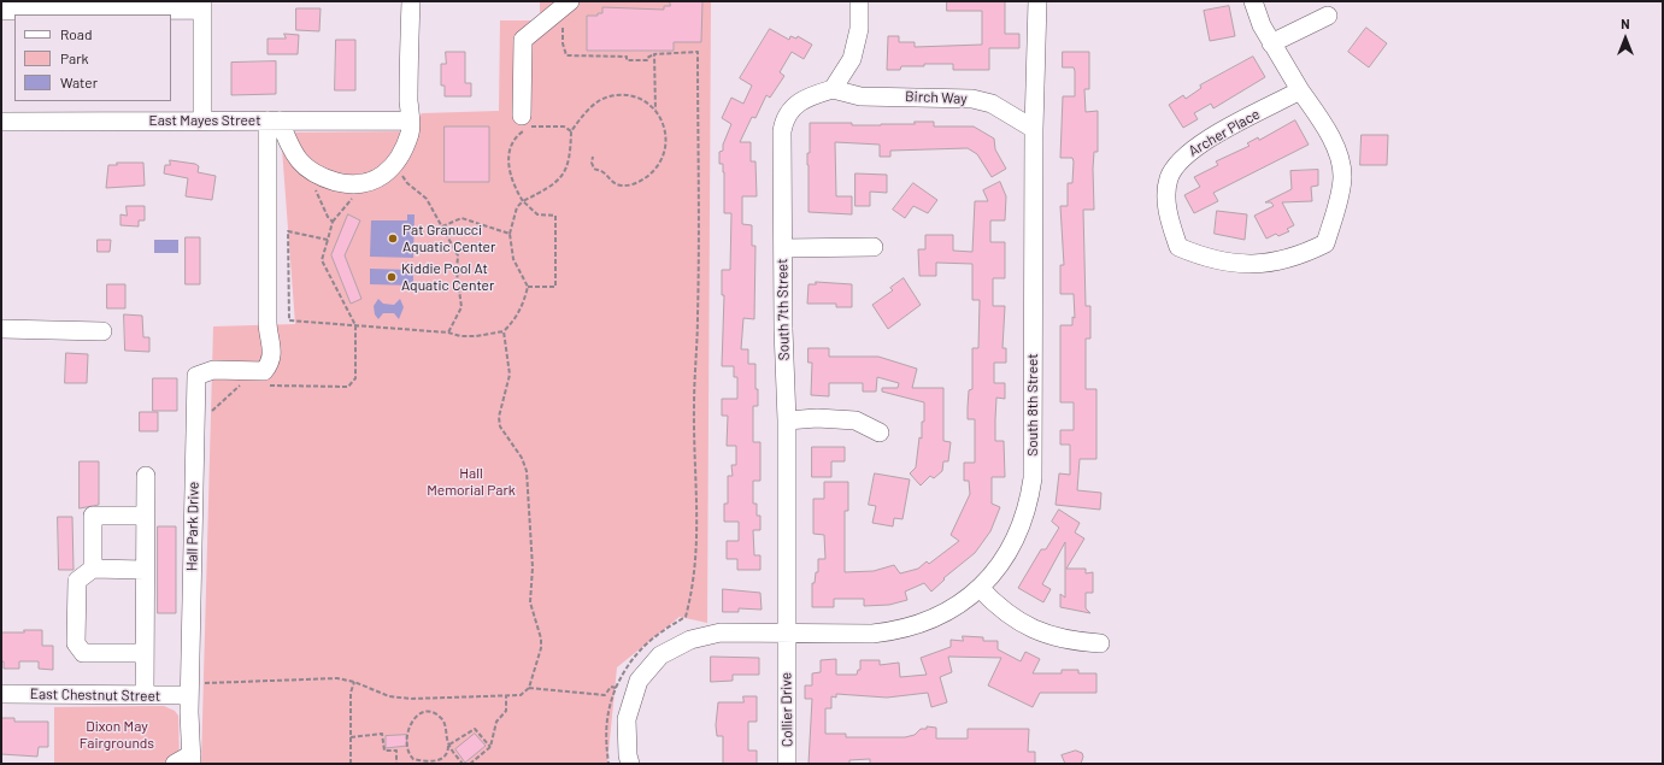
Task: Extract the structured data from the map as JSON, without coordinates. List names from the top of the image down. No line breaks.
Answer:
{"streets":{"street":["Birch Way","East Mayes Street","Archer Place","South 7th Street","South 8th Street","Hall Park Drive","East Chestnut Street","Collier Drive"]},"crossings":[["Birch Way","South 7th Street"],["Birch Way","South 8th Street"],["East Mayes Street","Hall Park Drive"],["South 7th Street","South 8th Street"],["South 7th Street","Collier Drive"],["Hall Park Drive","East Chestnut Street"]],"parks":["Hall Memorial Park","Dixon May Fairgrounds"],"places":["Pat Granucci Aquatic Center","Kiddie Pool At Aquatic Center"],"legend":["Road","Park","Water"],"north":"top"}
